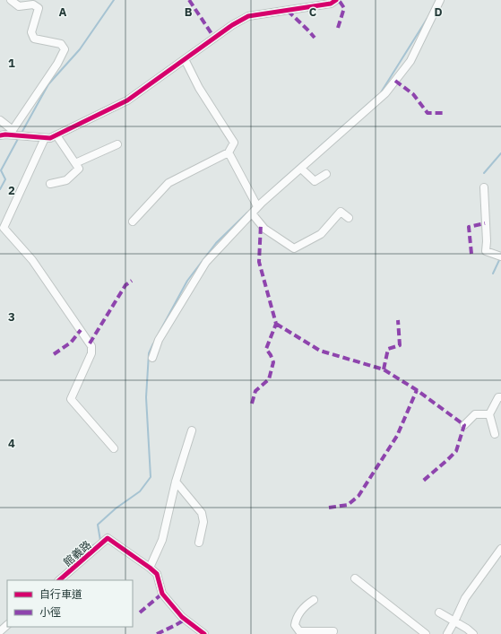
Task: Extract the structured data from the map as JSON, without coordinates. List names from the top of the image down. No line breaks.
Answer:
{"streets":{"street":["館義路"]},"legend":["自行車道","小徑"],"grid":{"columns":["A","B","C","D"],"rows":["1","2","3","4"]}}
